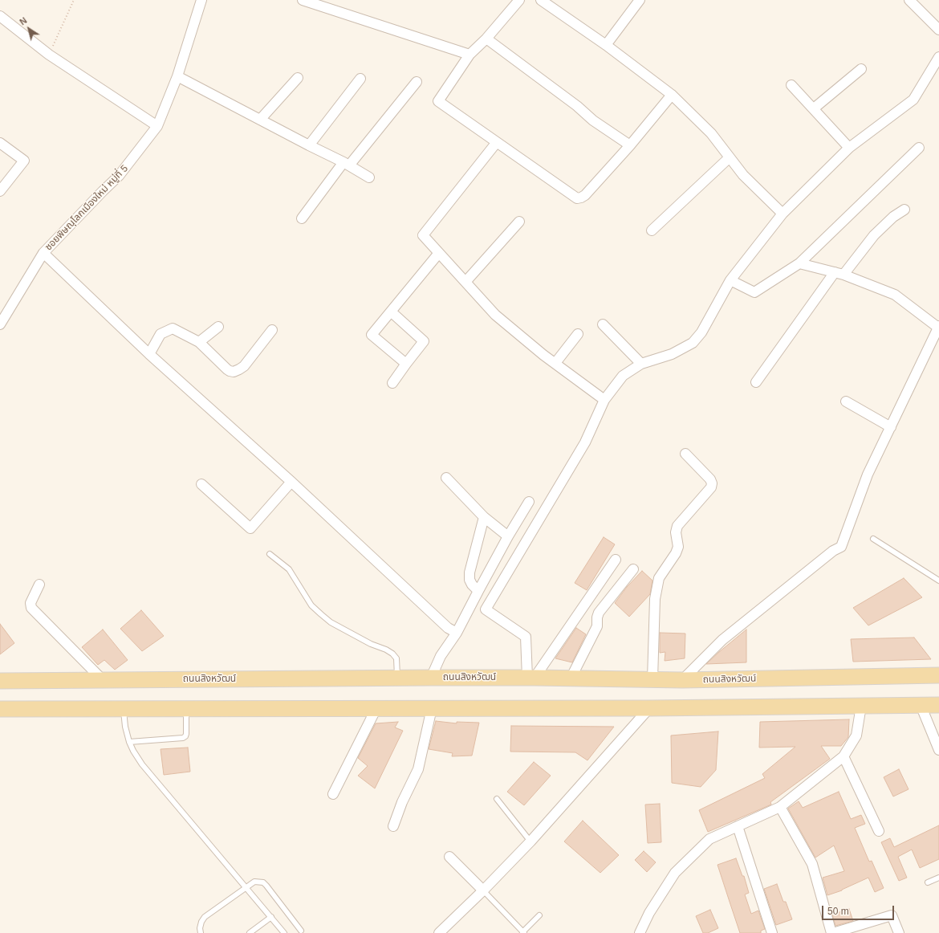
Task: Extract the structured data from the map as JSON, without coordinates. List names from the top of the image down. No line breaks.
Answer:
{"streets":{"main road":["ถนนสิงหวัฒน์"],"street":["ซอยพิษณุโลกเมืองใหม่ หมู่ที่ 5"]},"scale_bar":"50 m","north":"top left"}
